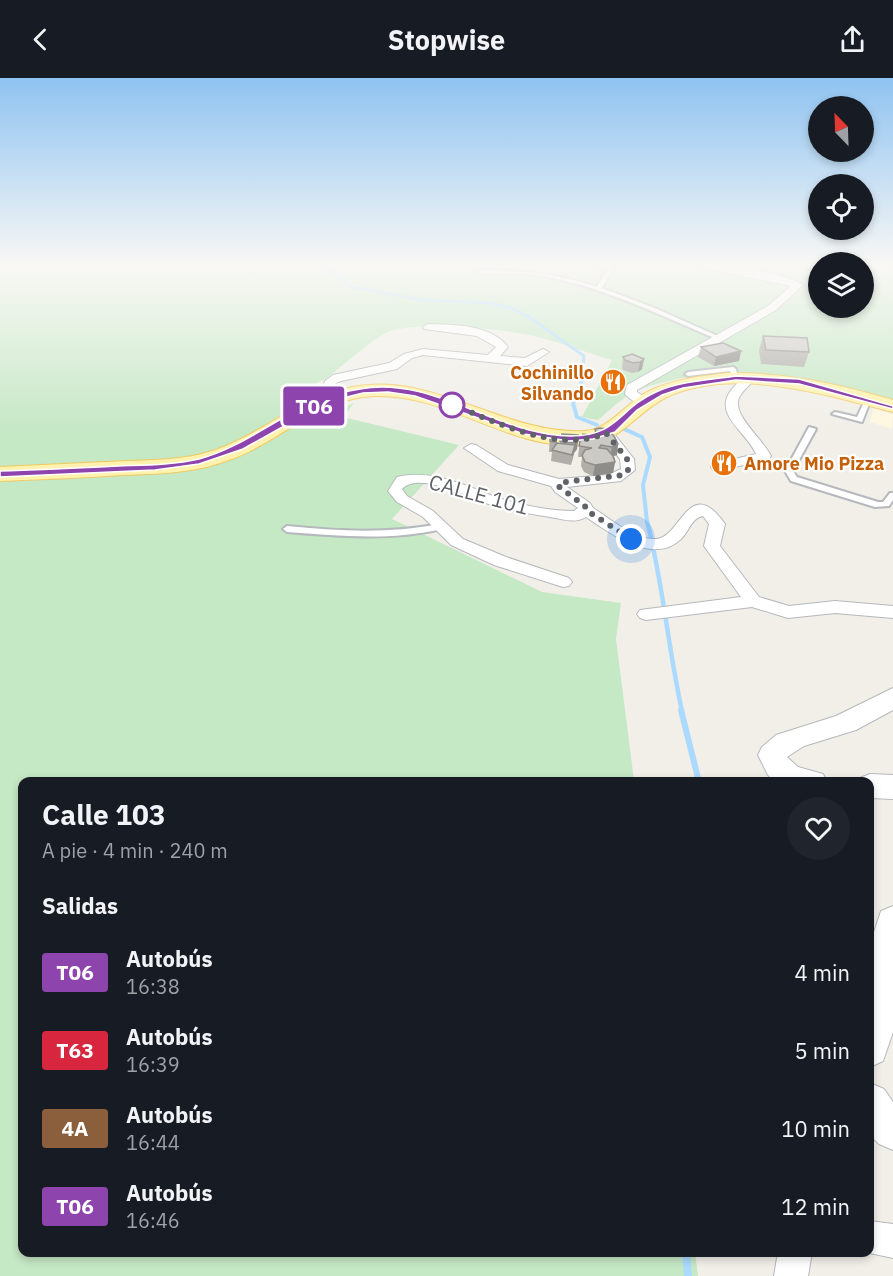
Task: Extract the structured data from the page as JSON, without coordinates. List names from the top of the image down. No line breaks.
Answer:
{"streets":{"street":["CALLE 101"]},"places":{"restaurant":["Cochinillo Silvando","Amore Mio Pizza"]},"lines":["bus line T06"],"north":"top left","page":{"header":"Stopwise","on_map":"T06","heading":[["Calle 103","A pie · 4 min · 240 m"],"Salidas"],"list":[{"mark":"T06","name":"Autobús","note":"16:38","value":"4 min"},{"mark":"T63","name":"Autobús","note":"16:39","value":"5 min"},{"mark":"4A","name":"Autobús","note":"16:44","value":"10 min"},{"mark":"T06","name":"Autobús","note":"16:46","value":"12 min"}]}}
